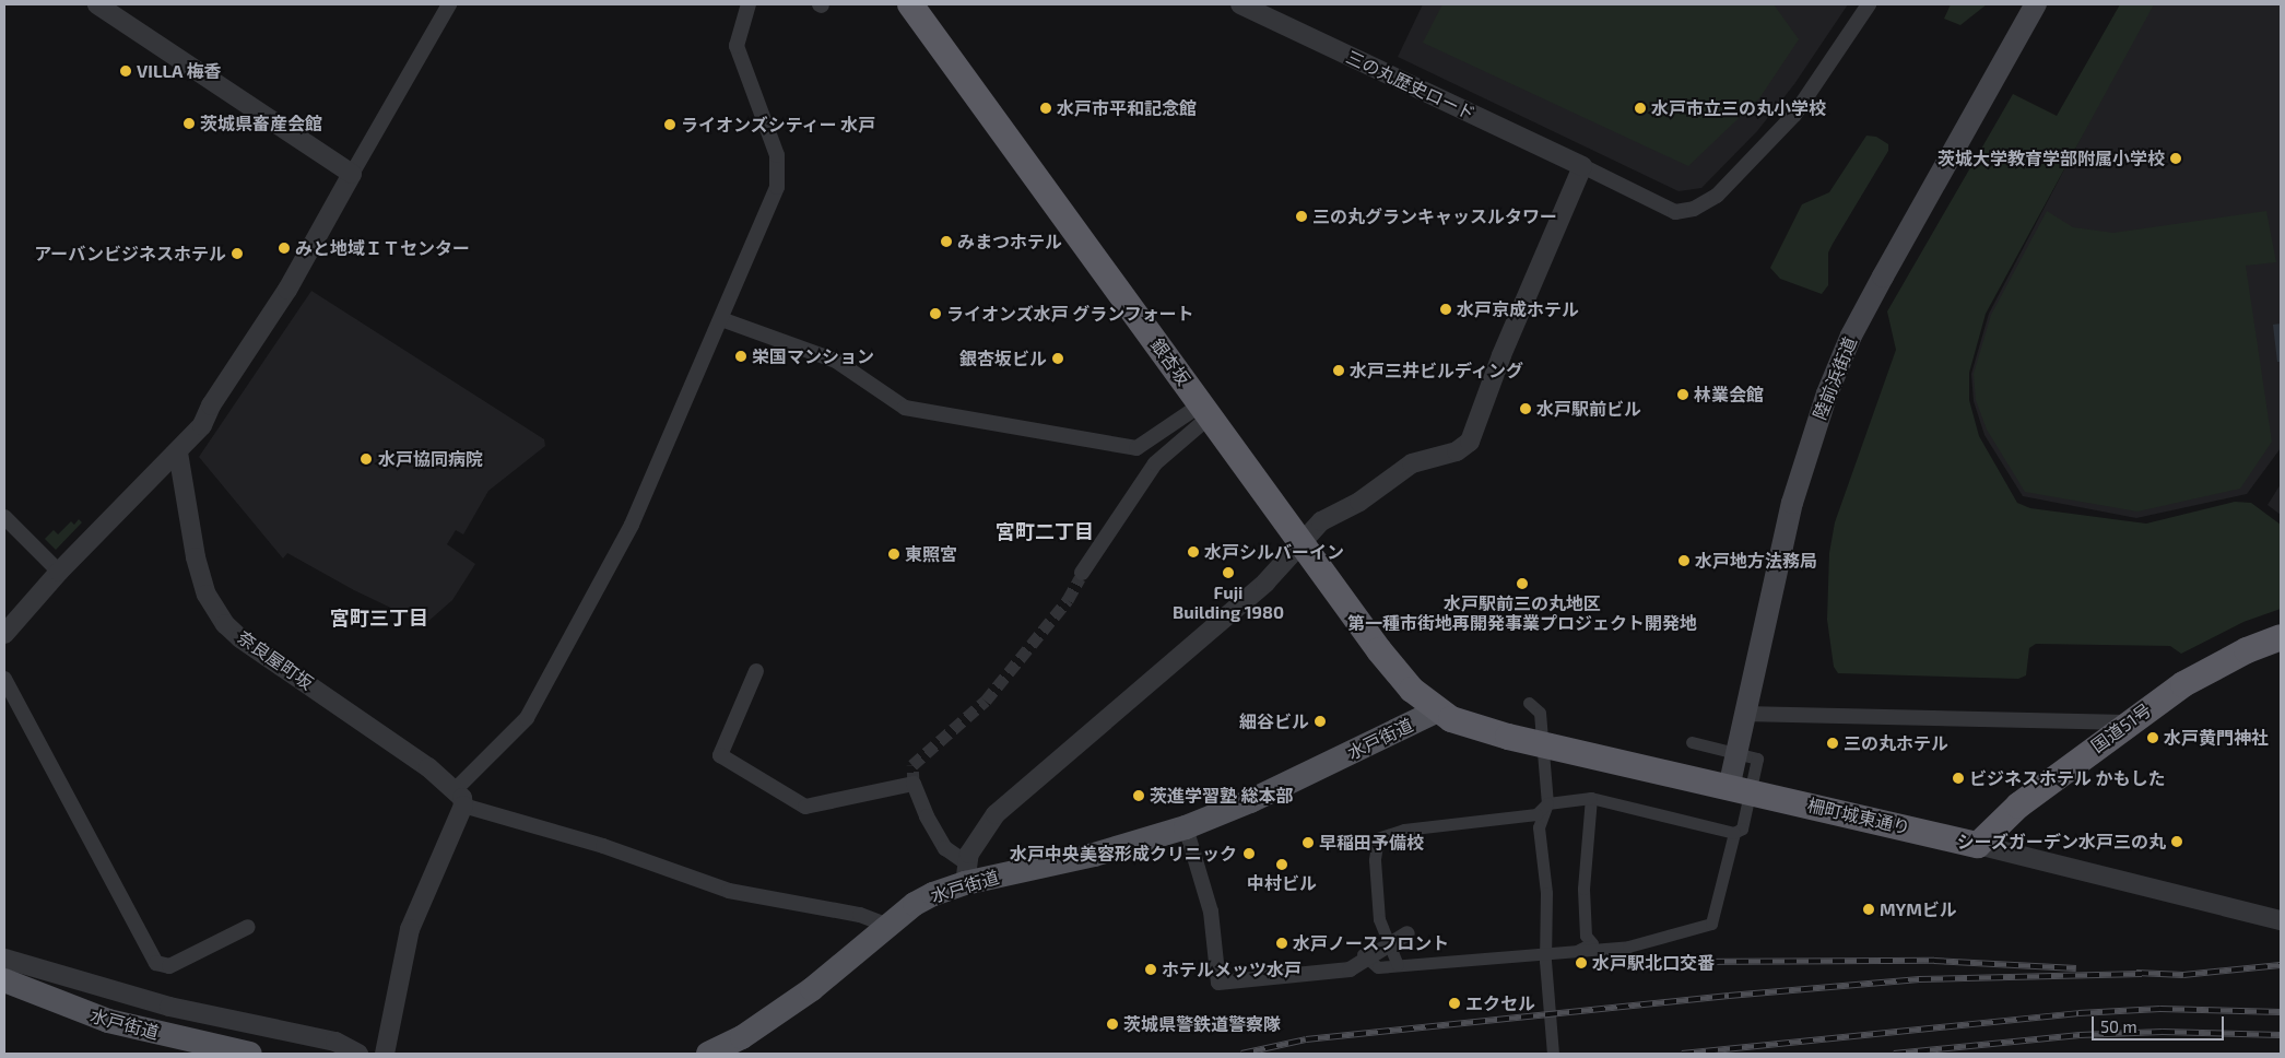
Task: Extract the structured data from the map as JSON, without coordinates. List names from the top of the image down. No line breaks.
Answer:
{"streets":{"highway":["銀杏坂","国道51号","柵町城東通り"],"main road":["陸前浜街道","水戸街道"],"street":["三の丸歴史ロード","奈良屋町坂"]},"crossings":[["銀杏坂","水戸街道"],["銀杏坂","柵町城東通り"],["陸前浜街道","柵町城東通り"],["国道51号","柵町城東通り"],["水戸街道","柵町城東通り"]],"districts":["宮町二丁目","宮町三丁目"],"places":["VILLA 梅香","水戸市平和記念館","水戸市立三の丸小学校","茨城県畜産会館","ライオンズシティー 水戸","茨城大学教育学部附属小学校","三の丸グランキャッスルタワー","みまつホテル","みと地域ＩＴセンター","アーバンビジネスホテル","水戸京成ホテル","ライオンズ水戸 グランフォート","栄国マンション","銀杏坂ビル","水戸三井ビルディング","林業会館","水戸駅前ビル","水戸協同病院","水戸シルバーイン","東照宮","水戸地方法務局","Fuji Building 1980","⽔⼾駅前三の丸地区 第⼀種市街地再開発事業プロジェクト開発地","細谷ビル","水戸黄門神社","三の丸ホテル","ビジネスホテル かもした","茨進学習塾 総本部","シーズガーデン水戸三の丸","早稲田予備校","水戸中央美容形成クリニック","中村ビル","MYMビル","水戸ノースフロント","水戸駅北口交番","ホテルメッツ水戸","エクセル","茨城県警鉄道警察隊"],"scale_bar":"50 m"}
